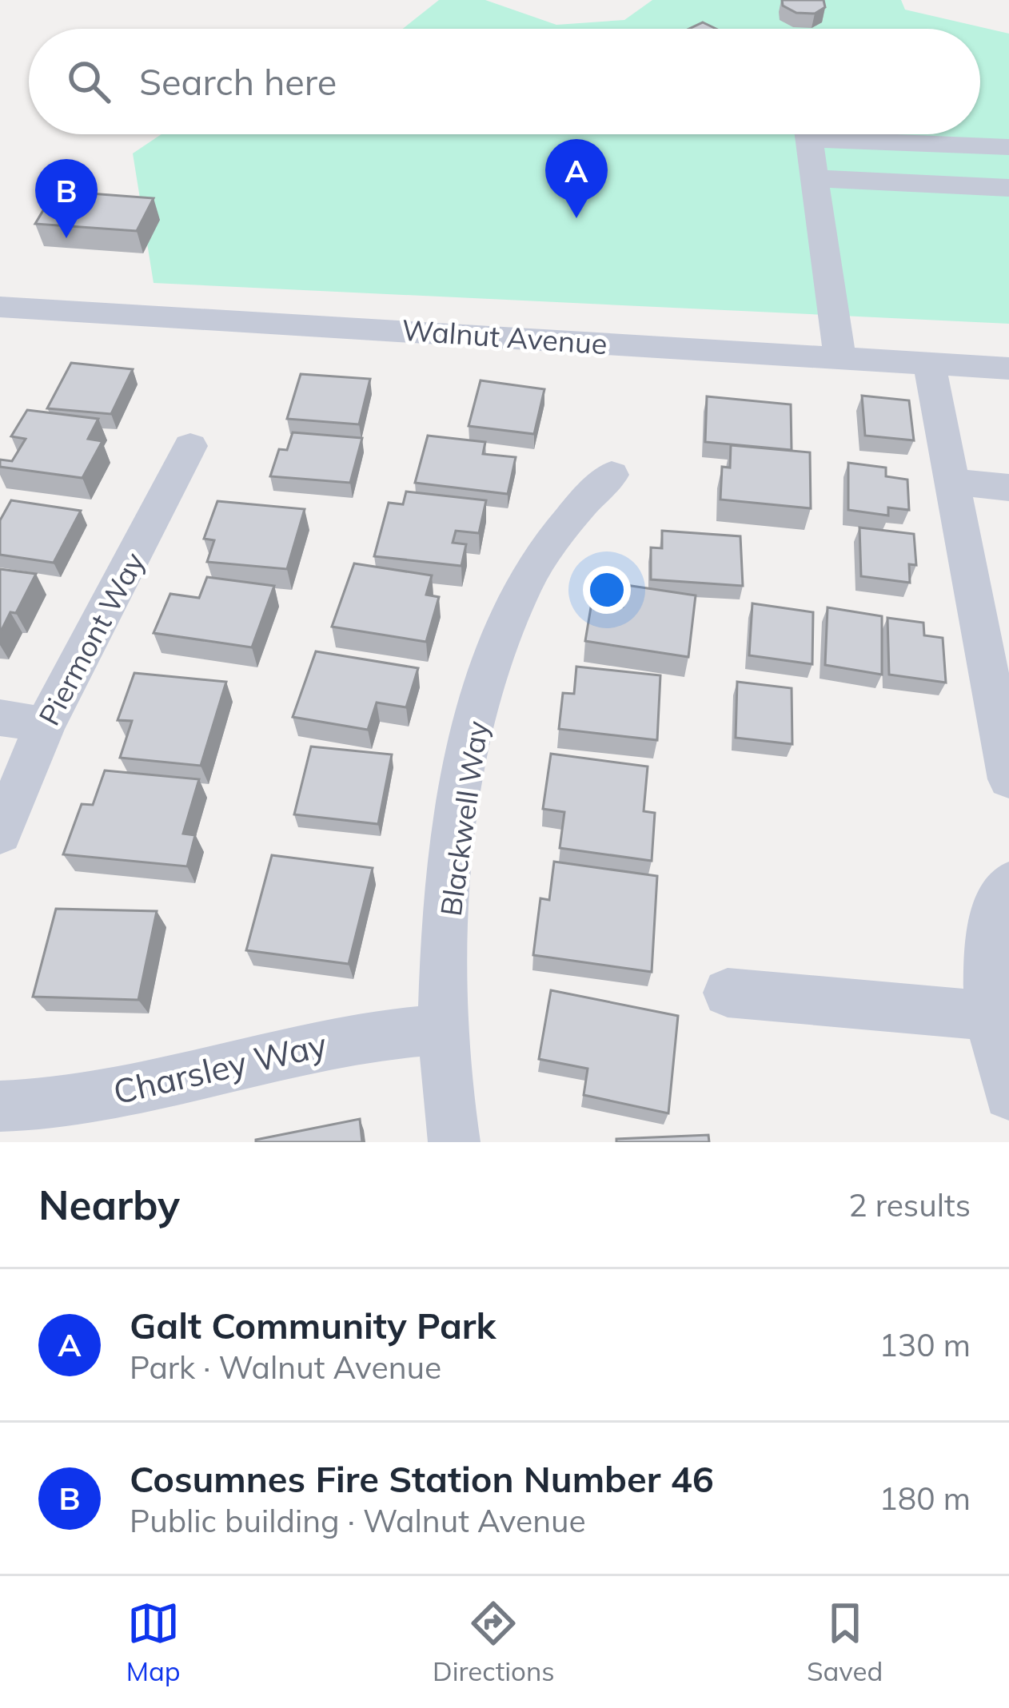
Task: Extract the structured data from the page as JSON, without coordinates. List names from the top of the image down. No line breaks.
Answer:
{"streets":{"street":["Walnut Avenue","Piermont Way","Blackwell Way","Charsley Way"]},"crossings":[["Blackwell Way","Charsley Way"]],"page":{"search":"Search here","pins":["A","B"],"heading":["Nearby","2 results"],"list":[{"mark":"A","name":"Galt Community Park","note":"Park · Walnut Avenue","value":"130 m"},{"mark":"B","name":"Cosumnes Fire Station Number 46","note":"Public building · Walnut Avenue","value":"180 m"}],"nav":["Map","Directions","Saved"]}}
